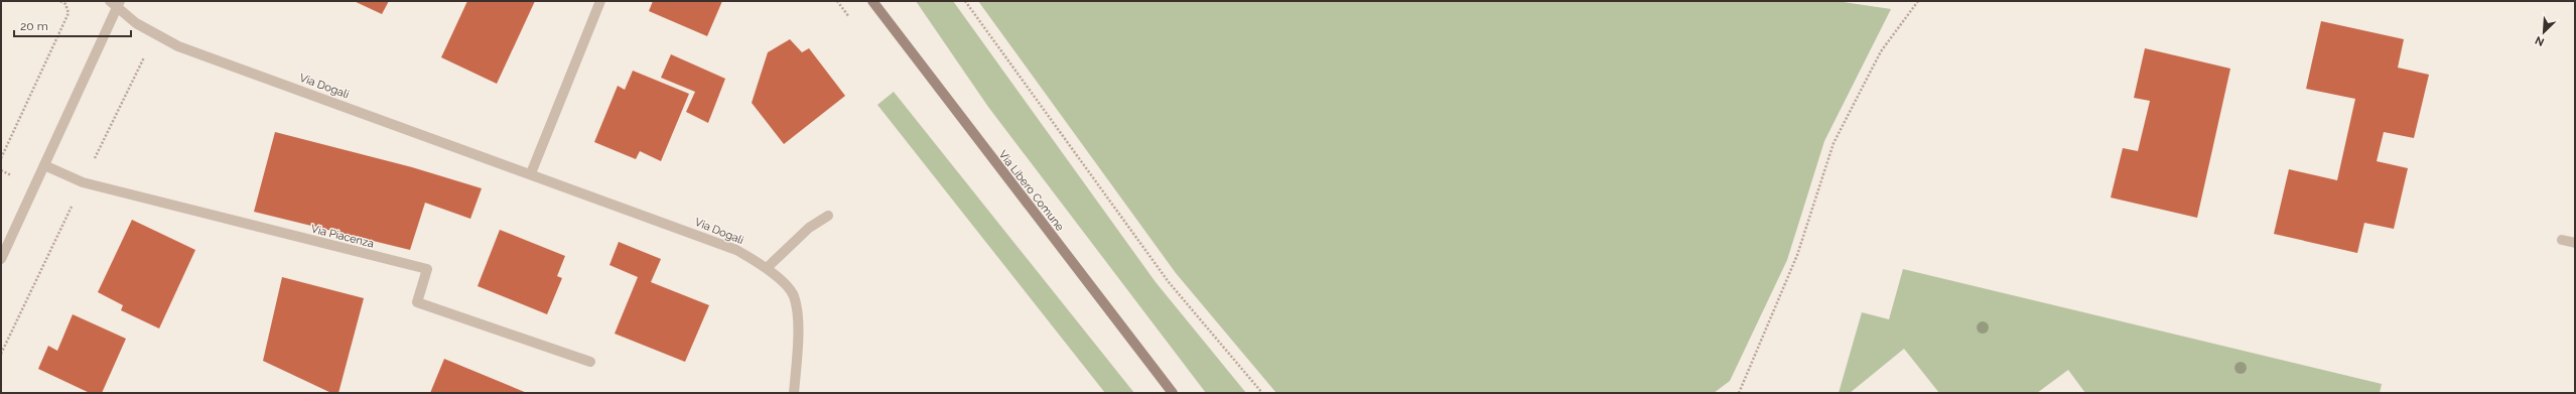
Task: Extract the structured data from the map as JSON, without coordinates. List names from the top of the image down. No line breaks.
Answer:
{"streets":{"main road":["Via Libero Comune"],"street":["Via Dogali","Via Piacenza"]},"scale_bar":"20 m","north":"bottom left"}
